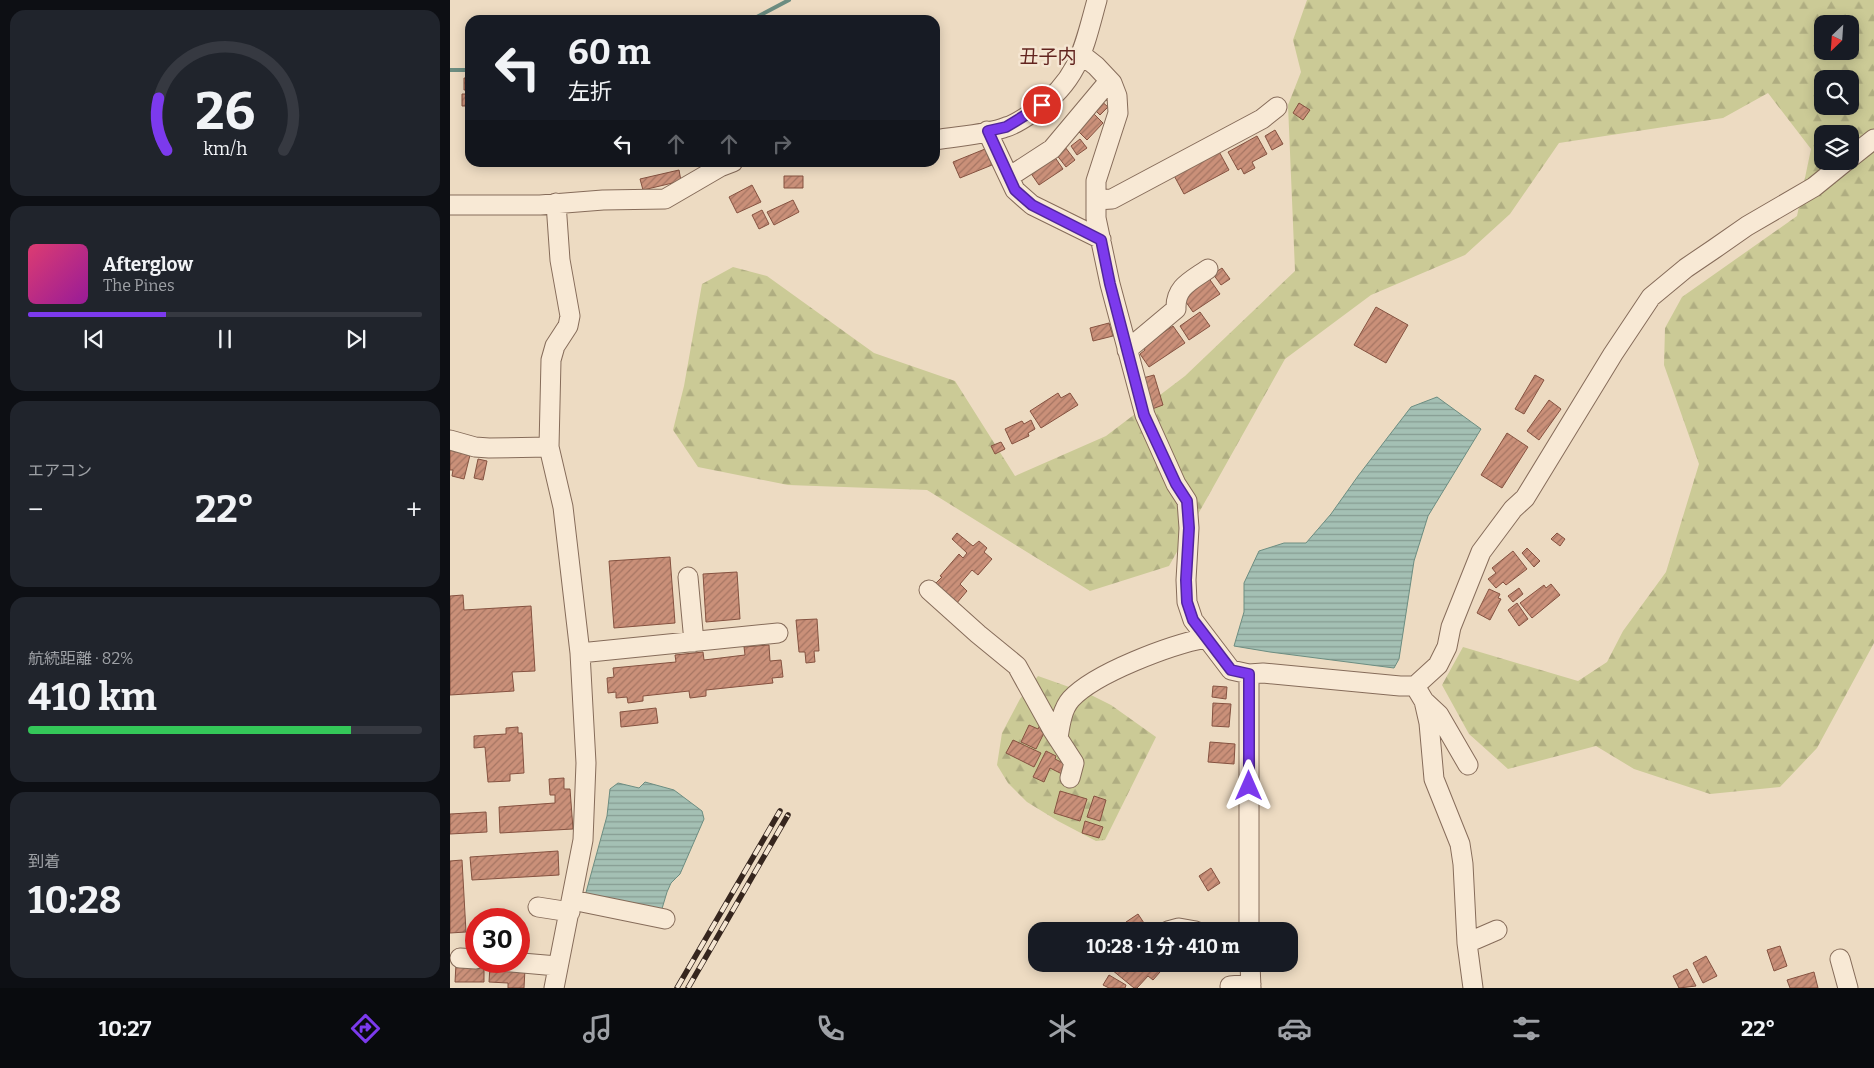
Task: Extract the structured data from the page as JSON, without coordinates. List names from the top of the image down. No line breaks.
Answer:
{"districts":["丑子内"],"north":"bottom left","page":{"turn":["60 m","左折"],"song":["Afterglow","The Pines"],"tile":["エアコン",["航続距離 · 82%","410 km"],["到着","10:28"]],"heat":["−","22°","+"],"limit":"30","trip":"10:28 · 1 分 · 410 m","tabs":["10:27","22°"],"gauge":["26","km/h"]}}
